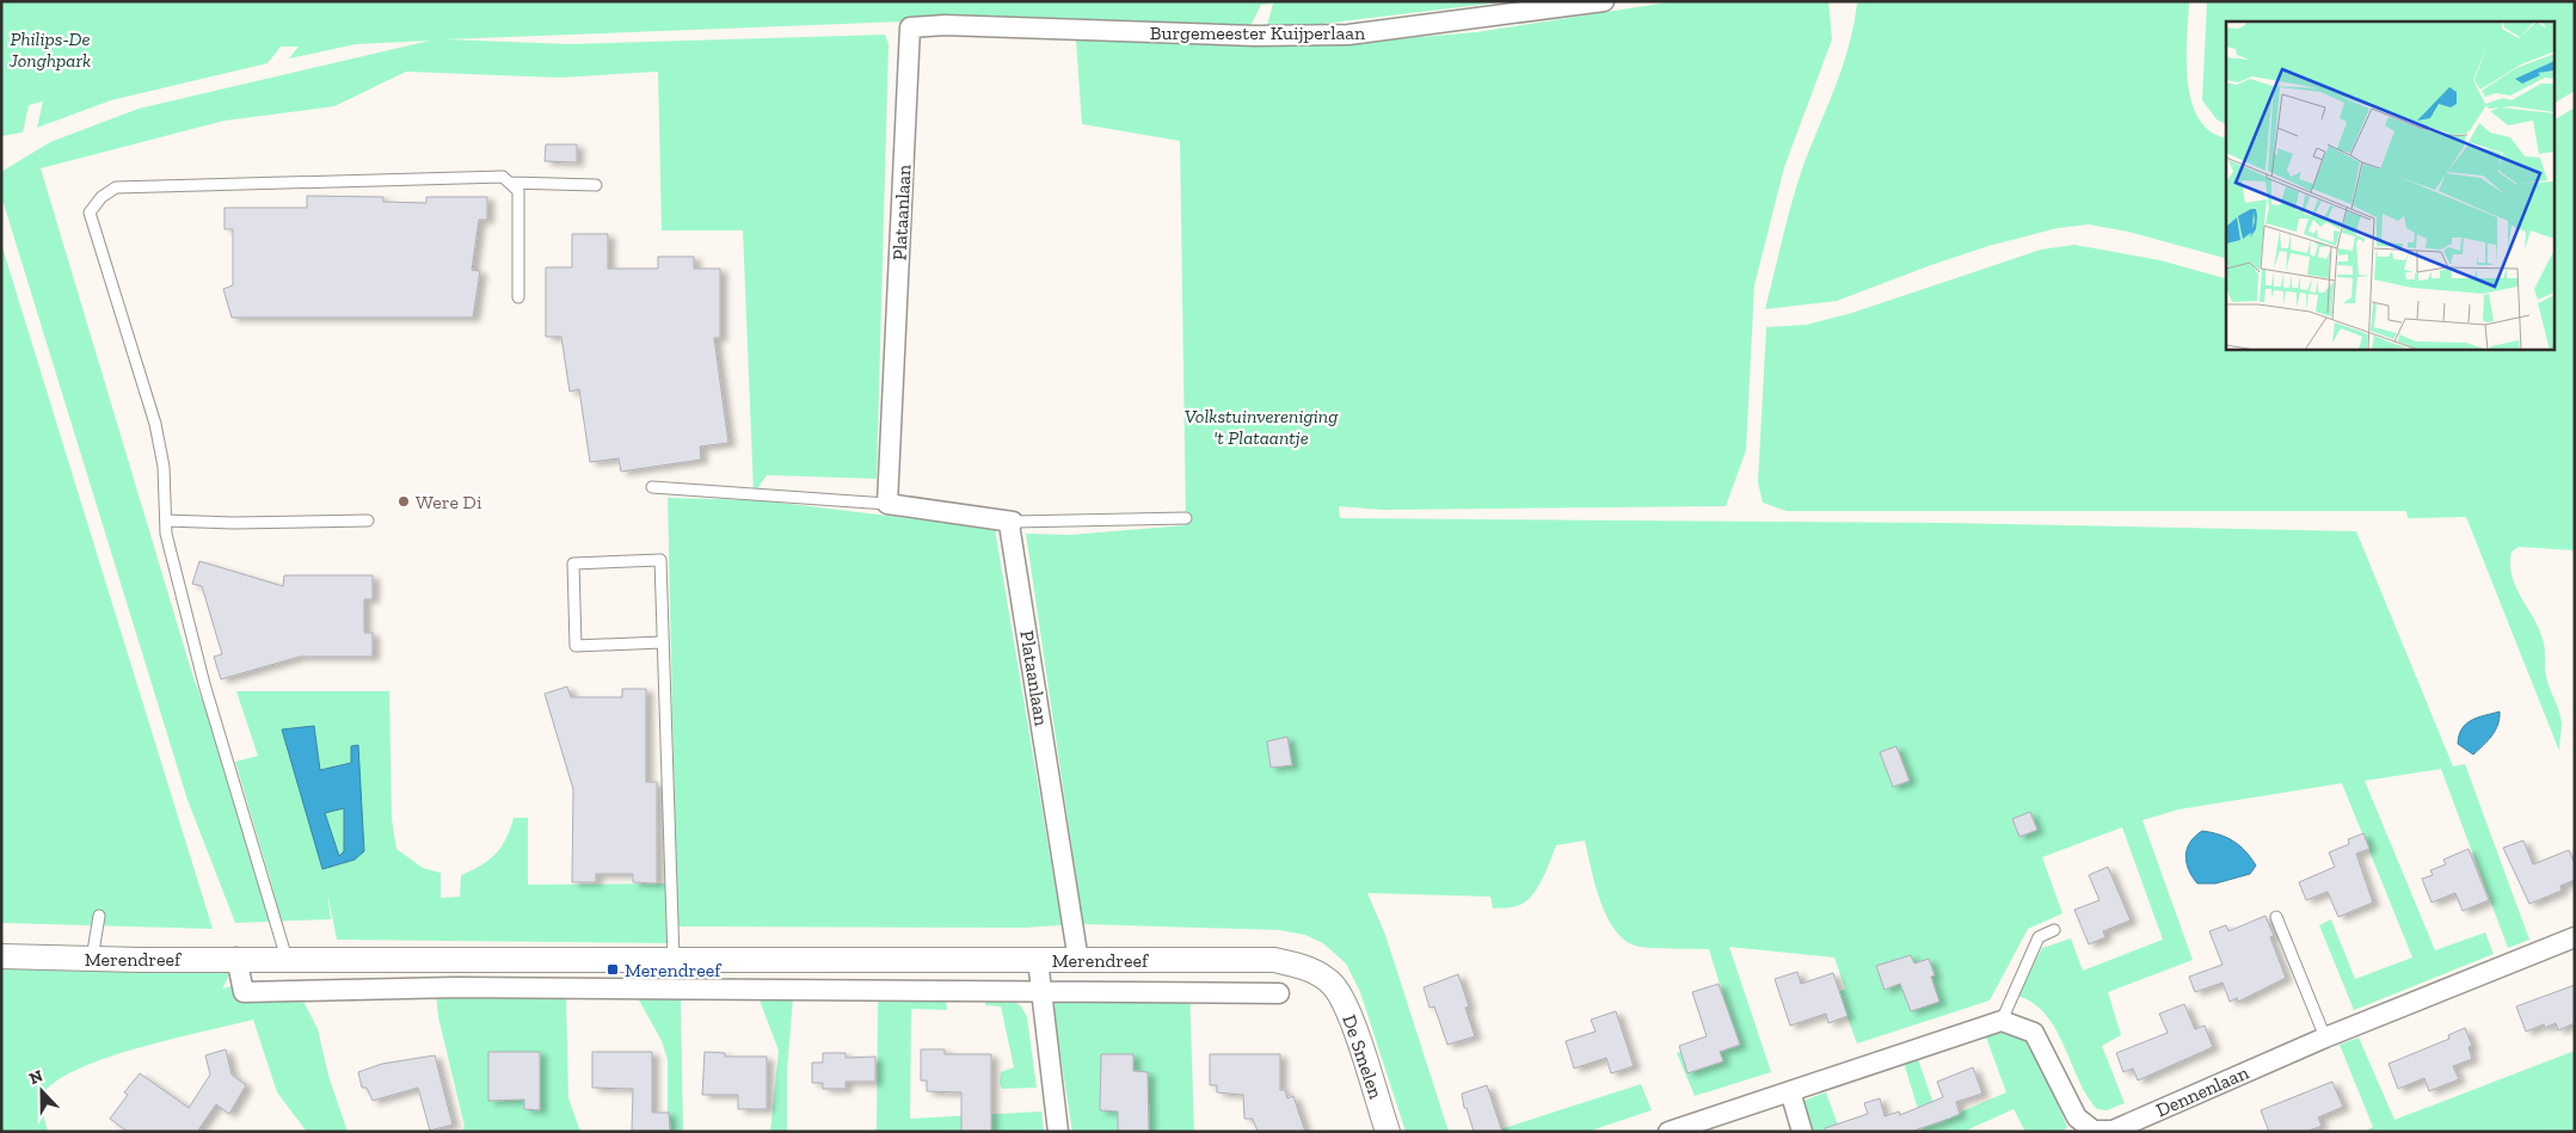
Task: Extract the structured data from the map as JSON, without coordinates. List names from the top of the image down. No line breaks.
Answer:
{"streets":{"street":["Burgemeester Kuijperlaan","Plataanlaan","Merendreef","De Smelen","Dennenlaan"]},"crossings":[["Burgemeester Kuijperlaan","Plataanlaan"],["Plataanlaan","Merendreef"],["Merendreef","De Smelen"]],"parks":["Philips-De Jonghpark","Volkstuinvereniging 't Plataantje"],"places":{"other":["Were Di"],"transit":["Merendreef"]},"north":"top"}
